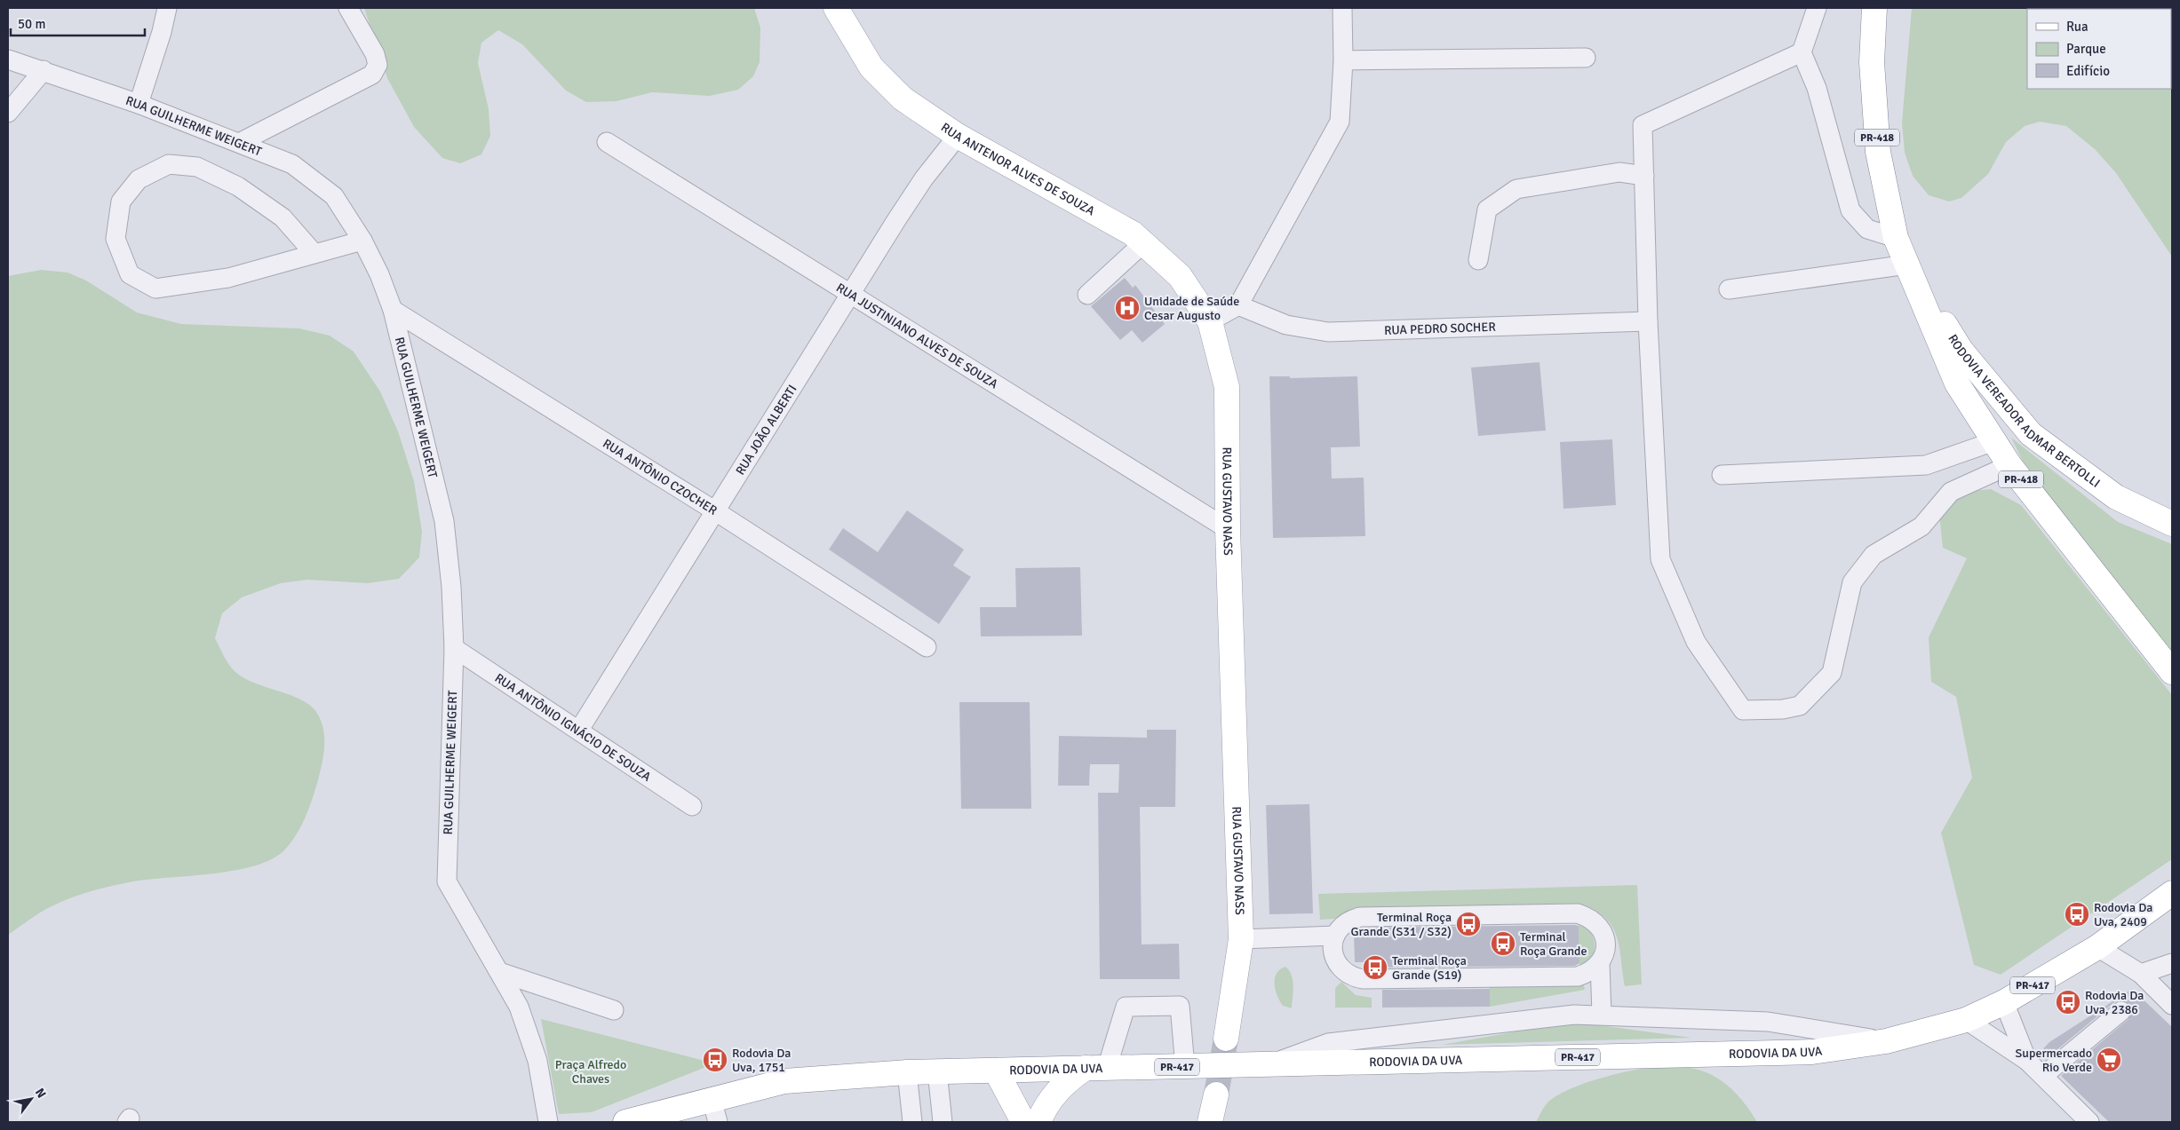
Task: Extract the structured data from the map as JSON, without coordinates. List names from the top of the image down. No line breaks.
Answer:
{"streets":{"main road":["PR-418","RUA ANTENOR ALVES DE SOUZA","RODOVIA VEREADOR ADMAR BERTOLLI","RUA GUSTAVO NASS","PR-417","RODOVIA DA UVA"],"street":["RUA GUILHERME WEIGERT","RUA PEDRO SOCHER","RUA JUSTINIANO ALVES DE SOUZA","RUA JOÃO ALBERTI","RUA ANTÔNIO CZOCHER","RUA ANTÔNIO IGNÁCIO DE SOUZA"]},"crossings":[["RUA GUILHERME WEIGERT","RUA ANTÔNIO CZOCHER"],["RUA GUILHERME WEIGERT","RUA ANTÔNIO IGNÁCIO DE SOUZA"],["RUA ANTENOR ALVES DE SOUZA","RUA JOÃO ALBERTI"],["RUA ANTENOR ALVES DE SOUZA","RUA GUSTAVO NASS"],["RUA JUSTINIANO ALVES DE SOUZA","RUA JOÃO ALBERTI"],["RUA JUSTINIANO ALVES DE SOUZA","RUA GUSTAVO NASS"],["RUA JOÃO ALBERTI","RUA ANTÔNIO CZOCHER"],["RUA JOÃO ALBERTI","RUA ANTÔNIO IGNÁCIO DE SOUZA"]],"parks":["Praça Alfredo Chaves"],"places":{"hospital":["Unidade de Saúde Cesar Augusto"],"bus stop":["Rodovia Da Uva, 2409","Terminal Roça Grande (S31 / S32)","Terminal Roça Grande","Terminal Roça Grande (S19)","Rodovia Da Uva, 2386","Rodovia Da Uva, 1751"],"supermarket":["Supermercado Rio Verde"]},"legend":["Rua","Parque","Edifício"],"scale_bar":"50 m","north":"top right"}
